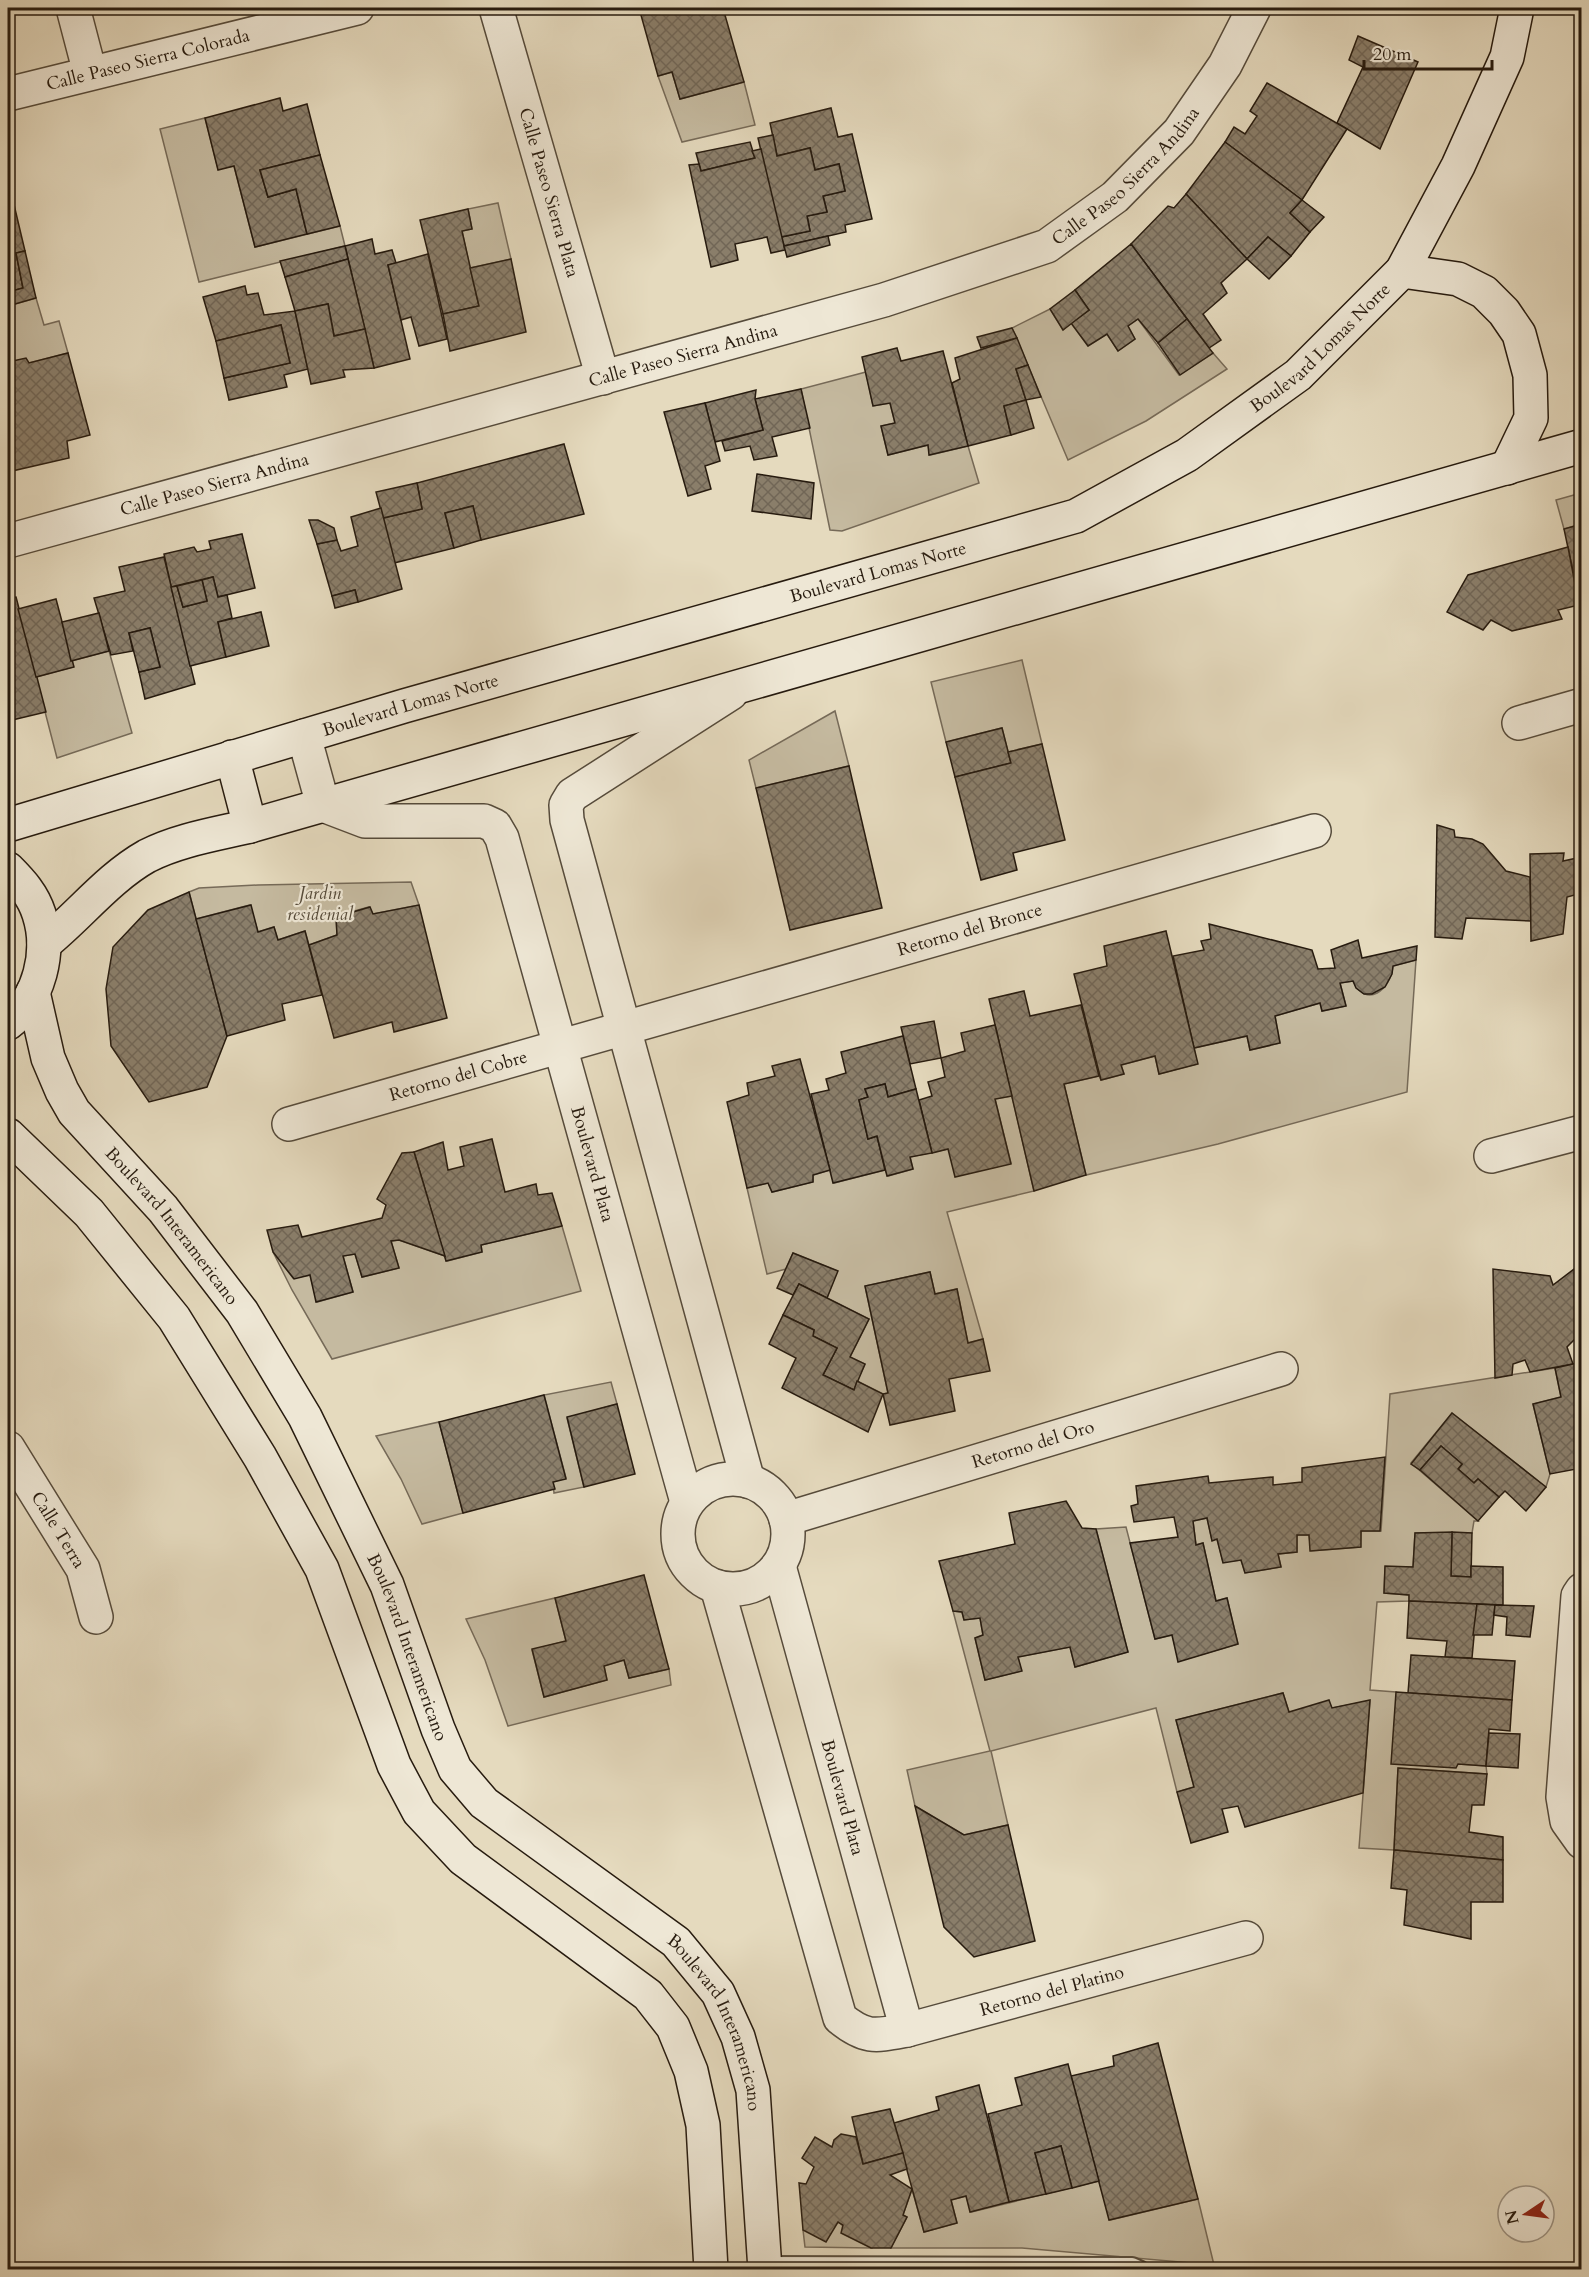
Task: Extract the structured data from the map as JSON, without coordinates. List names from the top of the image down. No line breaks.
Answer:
{"streets":{"street":["Calle Paseo Sierra Colorada","Calle Paseo Sierra Andina","Calle Paseo Sierra Plata","Boulevard Lomas Norte","Retorno del Bronce","Retorno del Cobre","Boulevard Plata","Boulevard Interamericano","Retorno del Oro","Calle Terra","Retorno del Platino"]},"crossings":[["Calle Paseo Sierra Andina","Calle Paseo Sierra Plata"],["Retorno del Bronce","Retorno del Cobre"],["Retorno del Cobre","Boulevard Plata"],["Boulevard Plata","Retorno del Oro"],["Boulevard Plata","Retorno del Platino"],["Retorno del Oro","Retorno del Platino"]],"parks":["Jardin residenial"],"scale_bar":"20 m","north":"left"}
